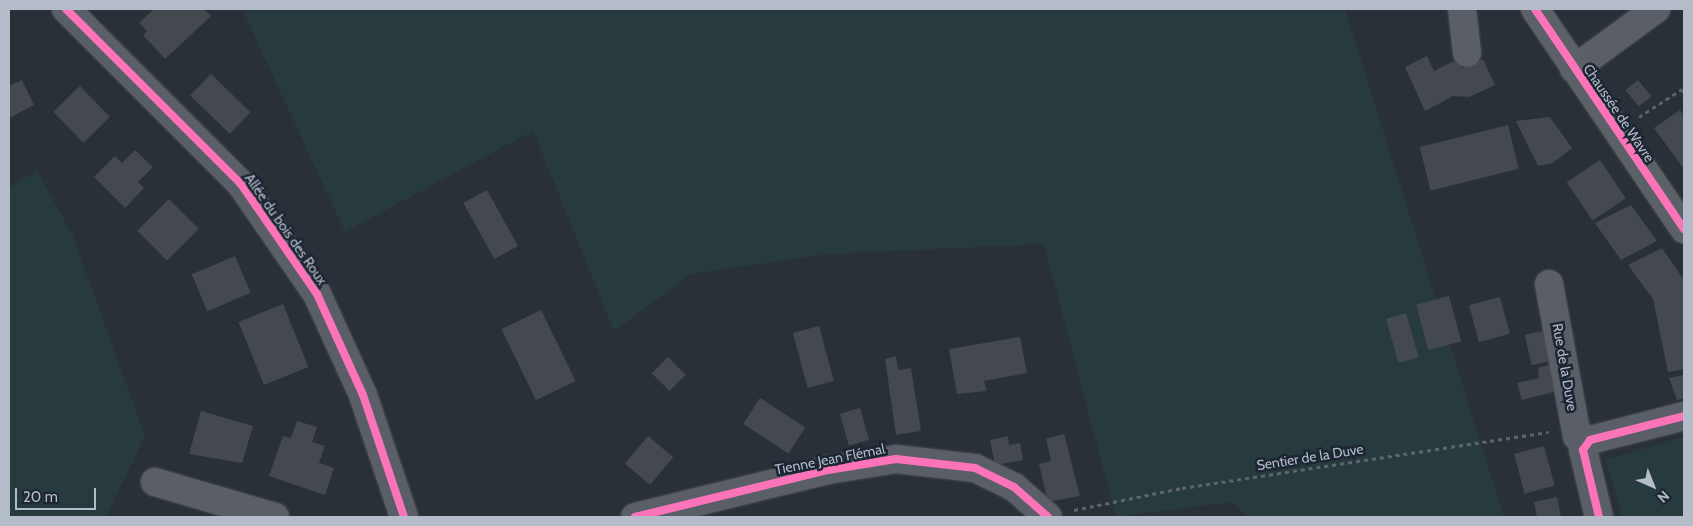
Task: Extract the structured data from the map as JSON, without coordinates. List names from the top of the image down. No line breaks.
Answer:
{"streets":{"main road":["Chaussée de Wavre"],"street":["Allée du bois des Roux","Rue de la Duve","Tienne Jean Flémal"],"path":["Sentier de la Duve"]},"crossings":[["Rue de la Duve","Sentier de la Duve"],["Sentier de la Duve","Tienne Jean Flémal"]],"scale_bar":"20 m","north":"bottom right"}
